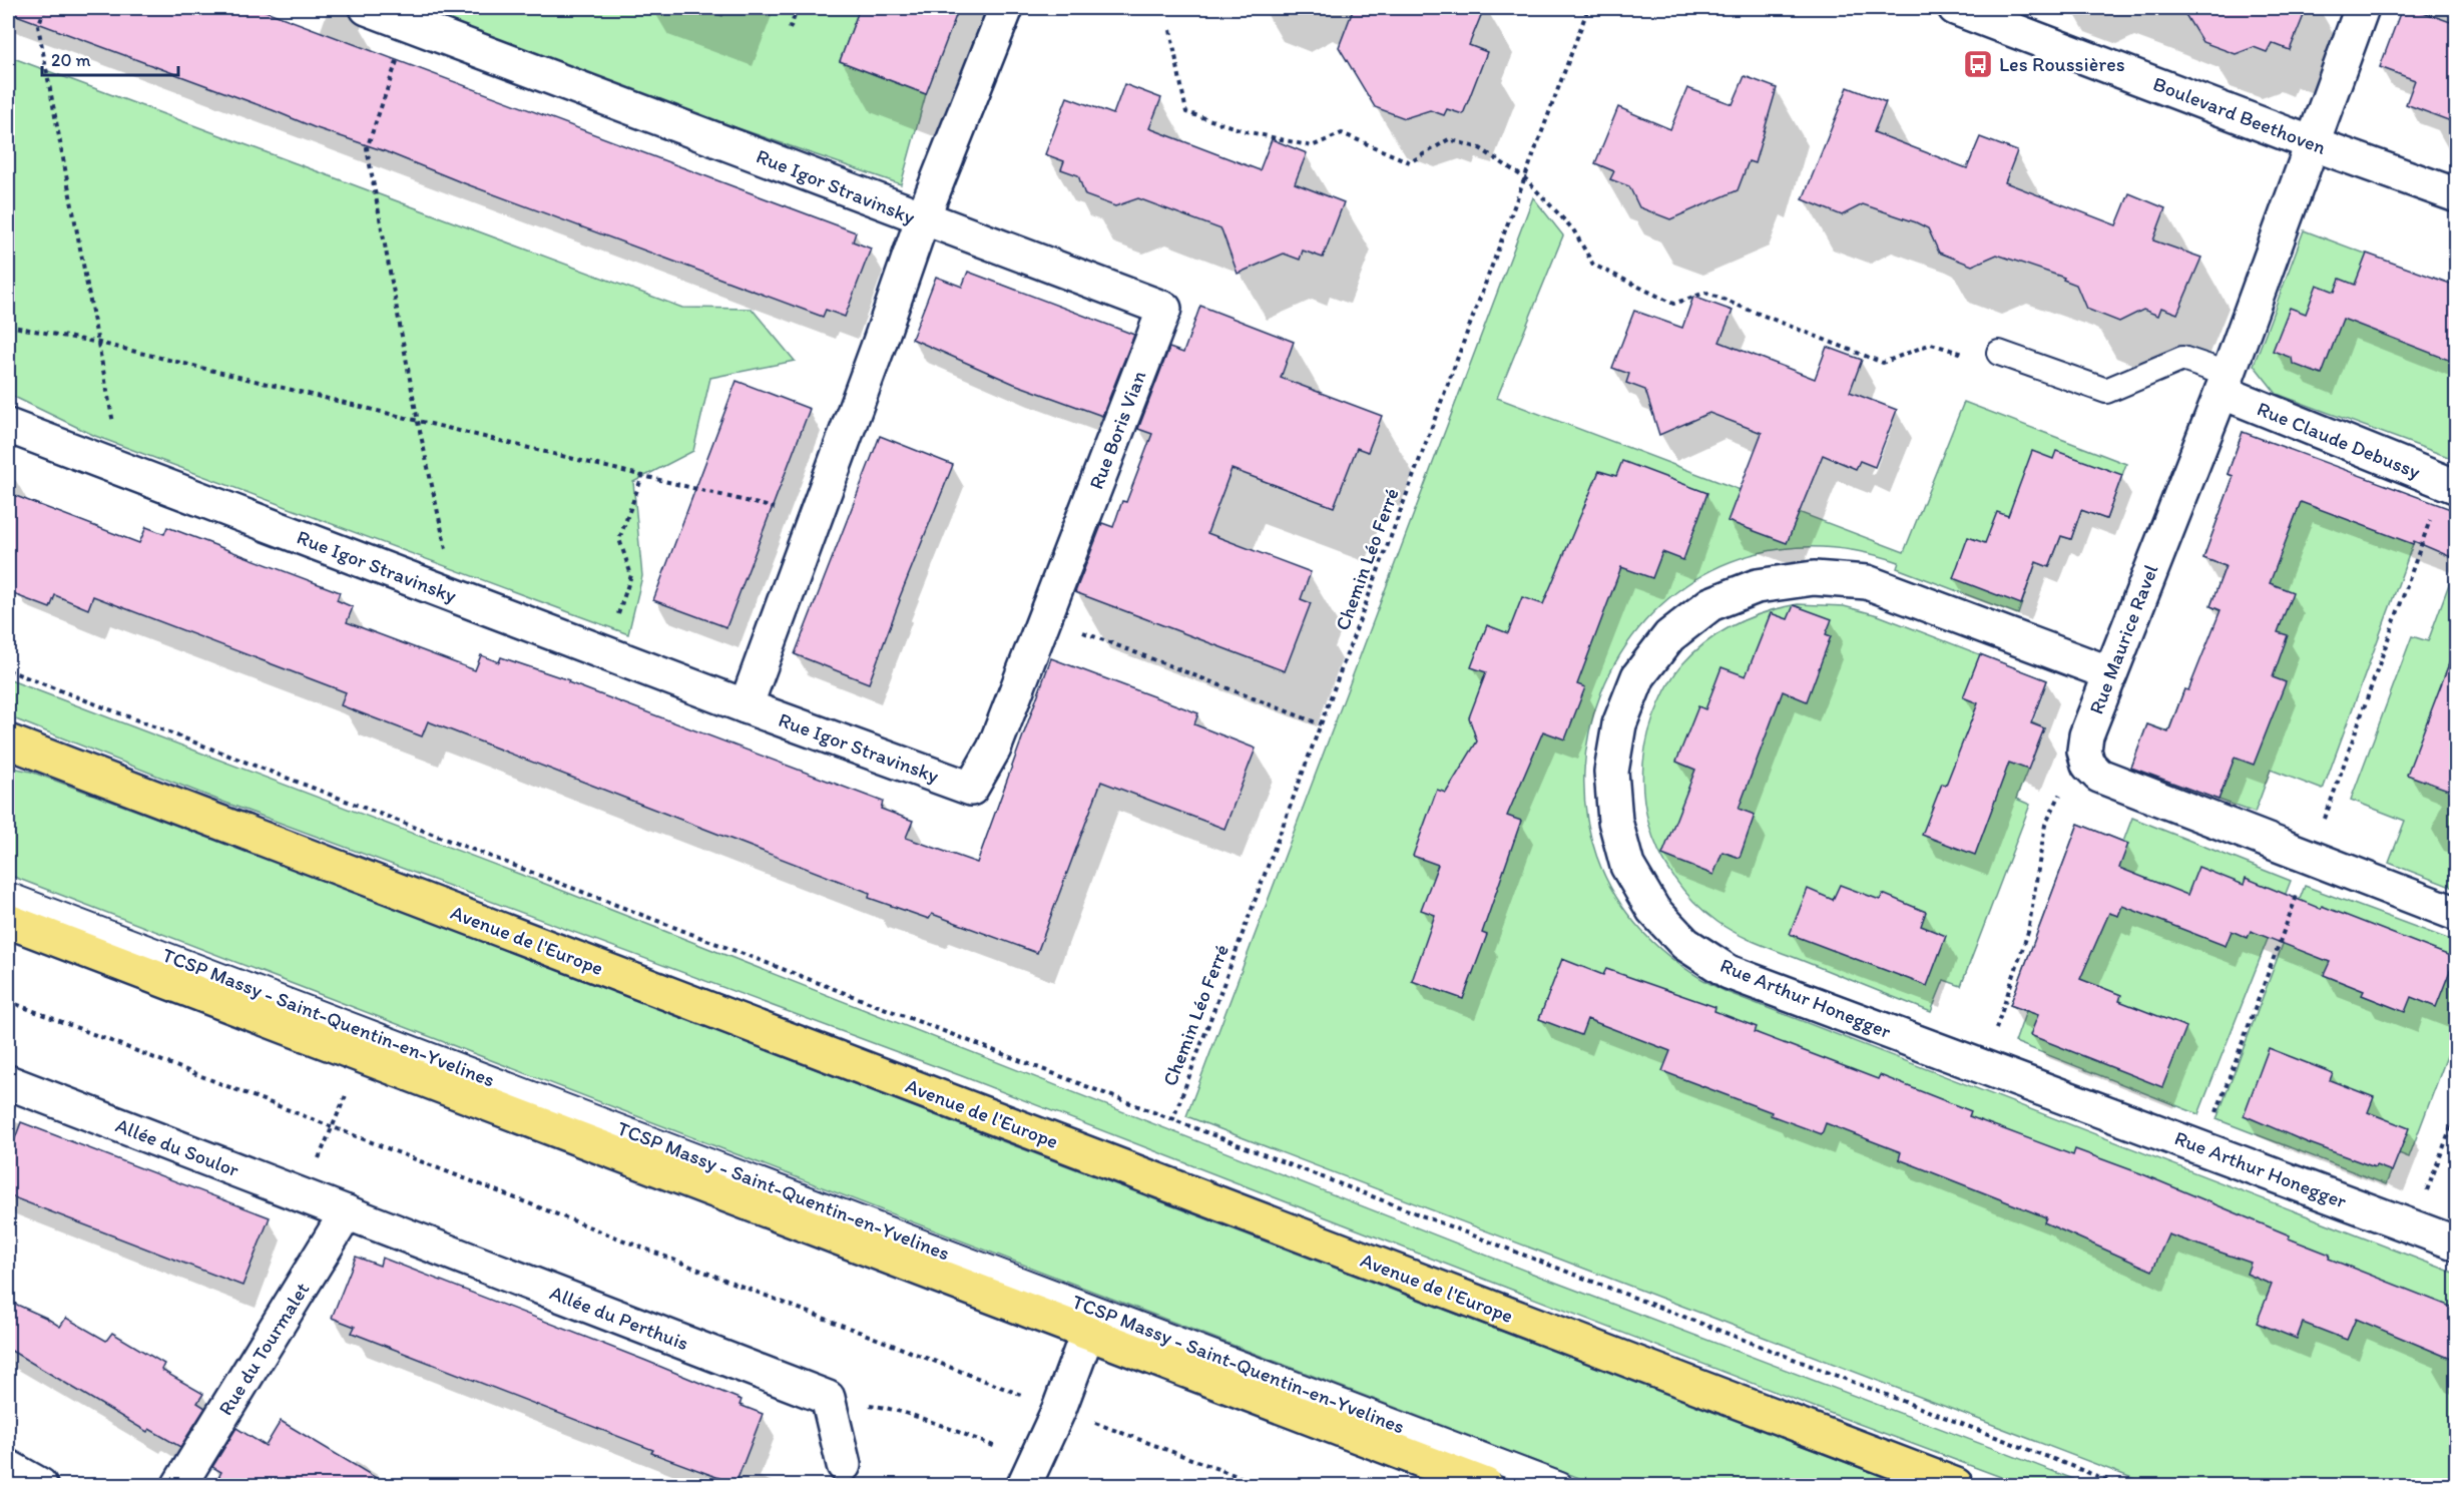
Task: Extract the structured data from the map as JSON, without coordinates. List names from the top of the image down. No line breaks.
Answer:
{"streets":{"main road":["Avenue de l'Europe"],"street":["Boulevard Beethoven","Rue Igor Stravinsky","Rue Boris Vian","Rue Claude Debussy","Rue Maurice Ravel","Rue Arthur Honegger","Allée du Soulor","Allée du Perthuis","Rue du Tourmalet"],"lane":["TCSP Massy - Saint-Quentin-en-Yvelines"],"path":["Chemin Léo Ferré"]},"crossings":[["Boulevard Beethoven","Rue Maurice Ravel"],["Rue Igor Stravinsky","Rue Boris Vian"],["Rue Claude Debussy","Rue Maurice Ravel"],["Rue Maurice Ravel","Rue Arthur Honegger"],["Allée du Soulor","Allée du Perthuis"],["Allée du Soulor","Rue du Tourmalet"],["Allée du Perthuis","Rue du Tourmalet"]],"places":{"bus stop":["Les Roussières"]},"scale_bar":"20 m"}
